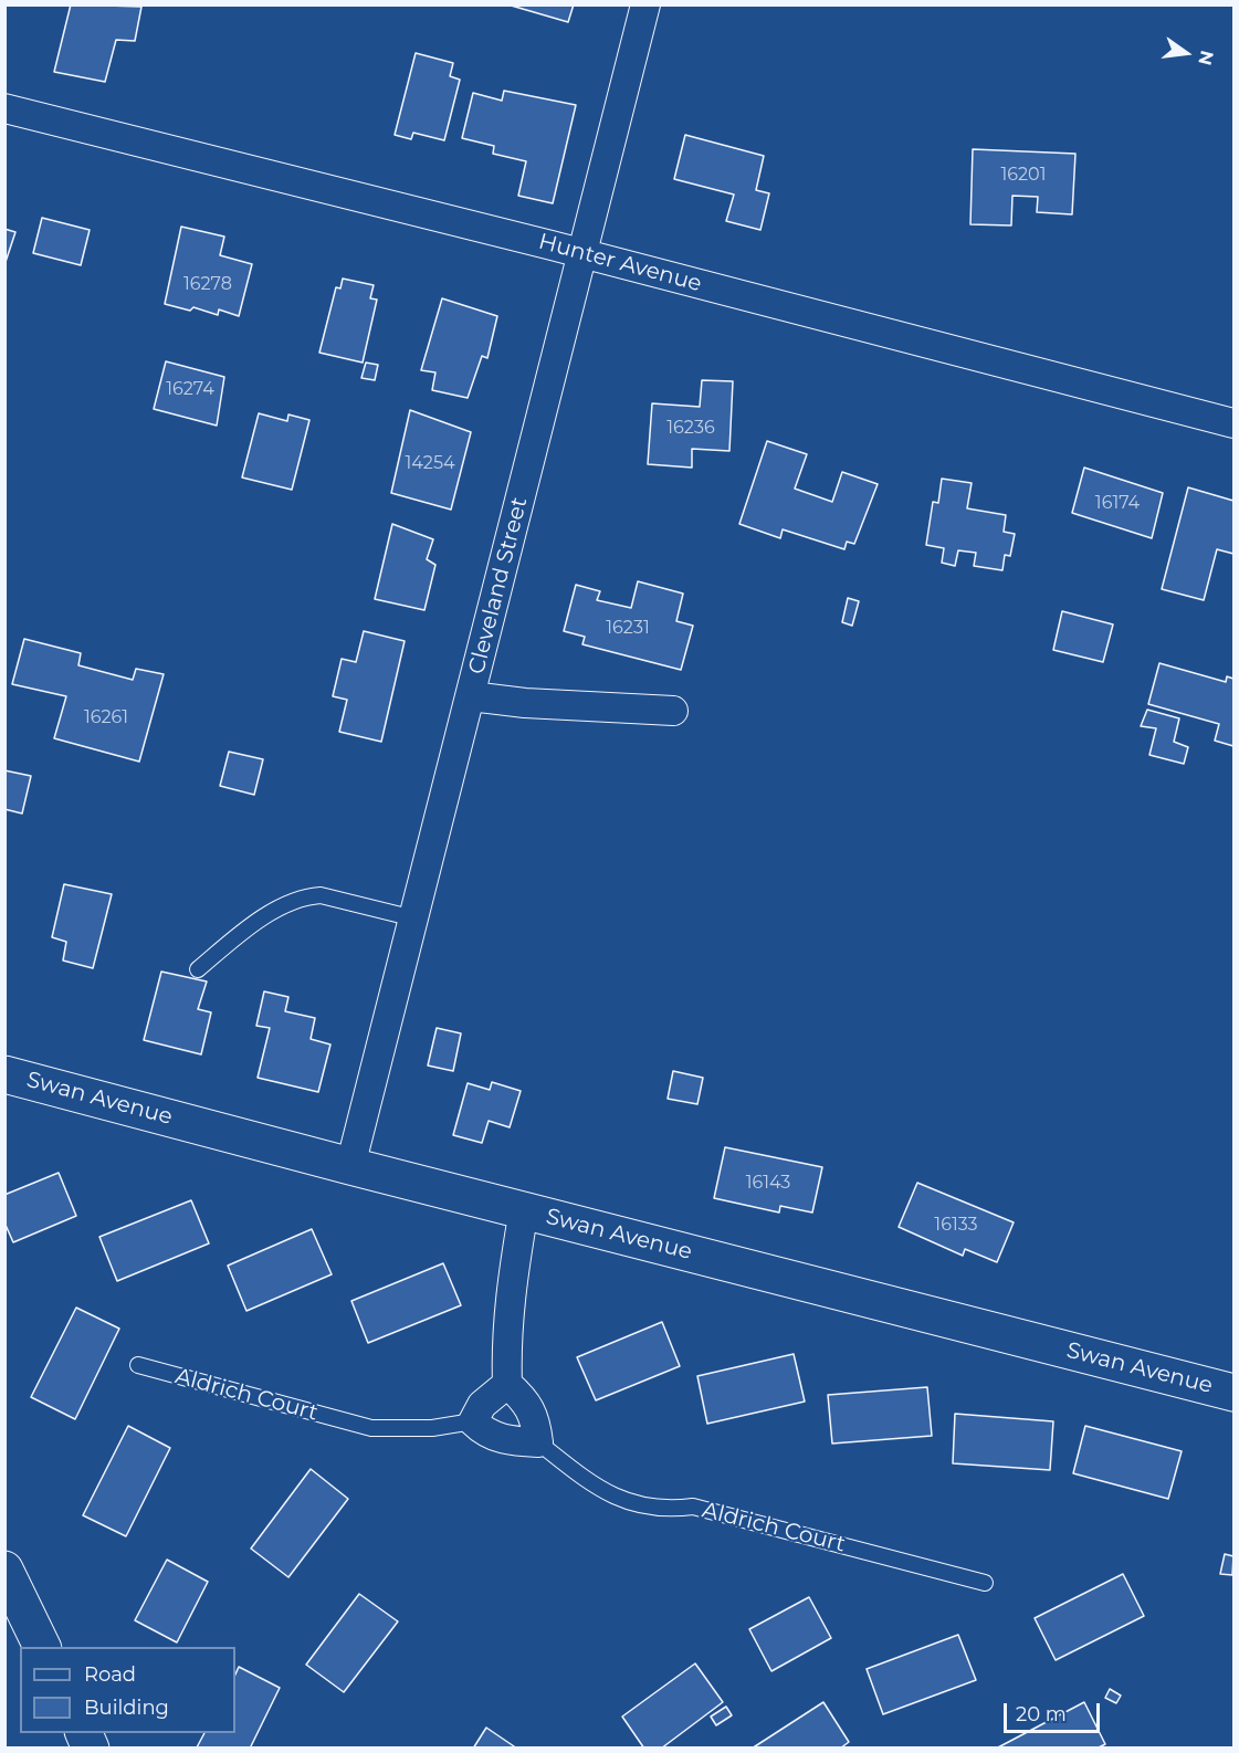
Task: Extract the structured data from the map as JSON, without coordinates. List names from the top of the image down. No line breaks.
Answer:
{"streets":{"street":["Hunter Avenue","Cleveland Street","Swan Avenue"],"lane":["Aldrich Court"]},"crossings":[["Hunter Avenue","Cleveland Street"],["Cleveland Street","Swan Avenue"]],"house_numbers":["16201","16278","16274","16236","14254","16174","16231","16261","16143","16133"],"legend":["Road","Building"],"scale_bar":"20 m","north":"right"}
